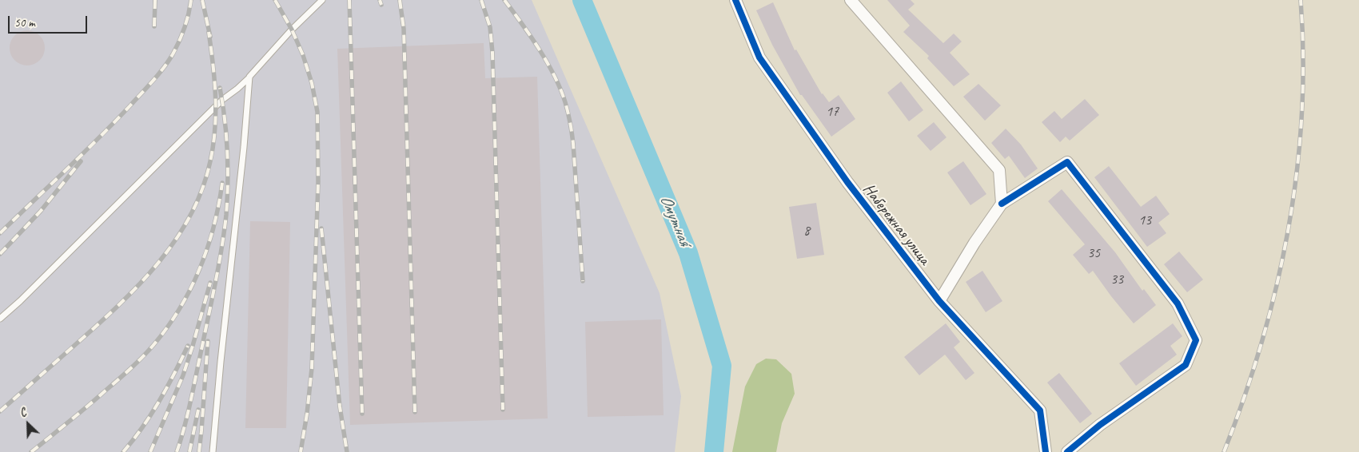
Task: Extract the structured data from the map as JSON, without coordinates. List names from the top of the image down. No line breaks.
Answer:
{"streets":{"street":["Набережная улица"]},"water":["Омутна́я"],"house_numbers":["17","13","8","35","33"],"scale_bar":"50 m","north":"top left"}
